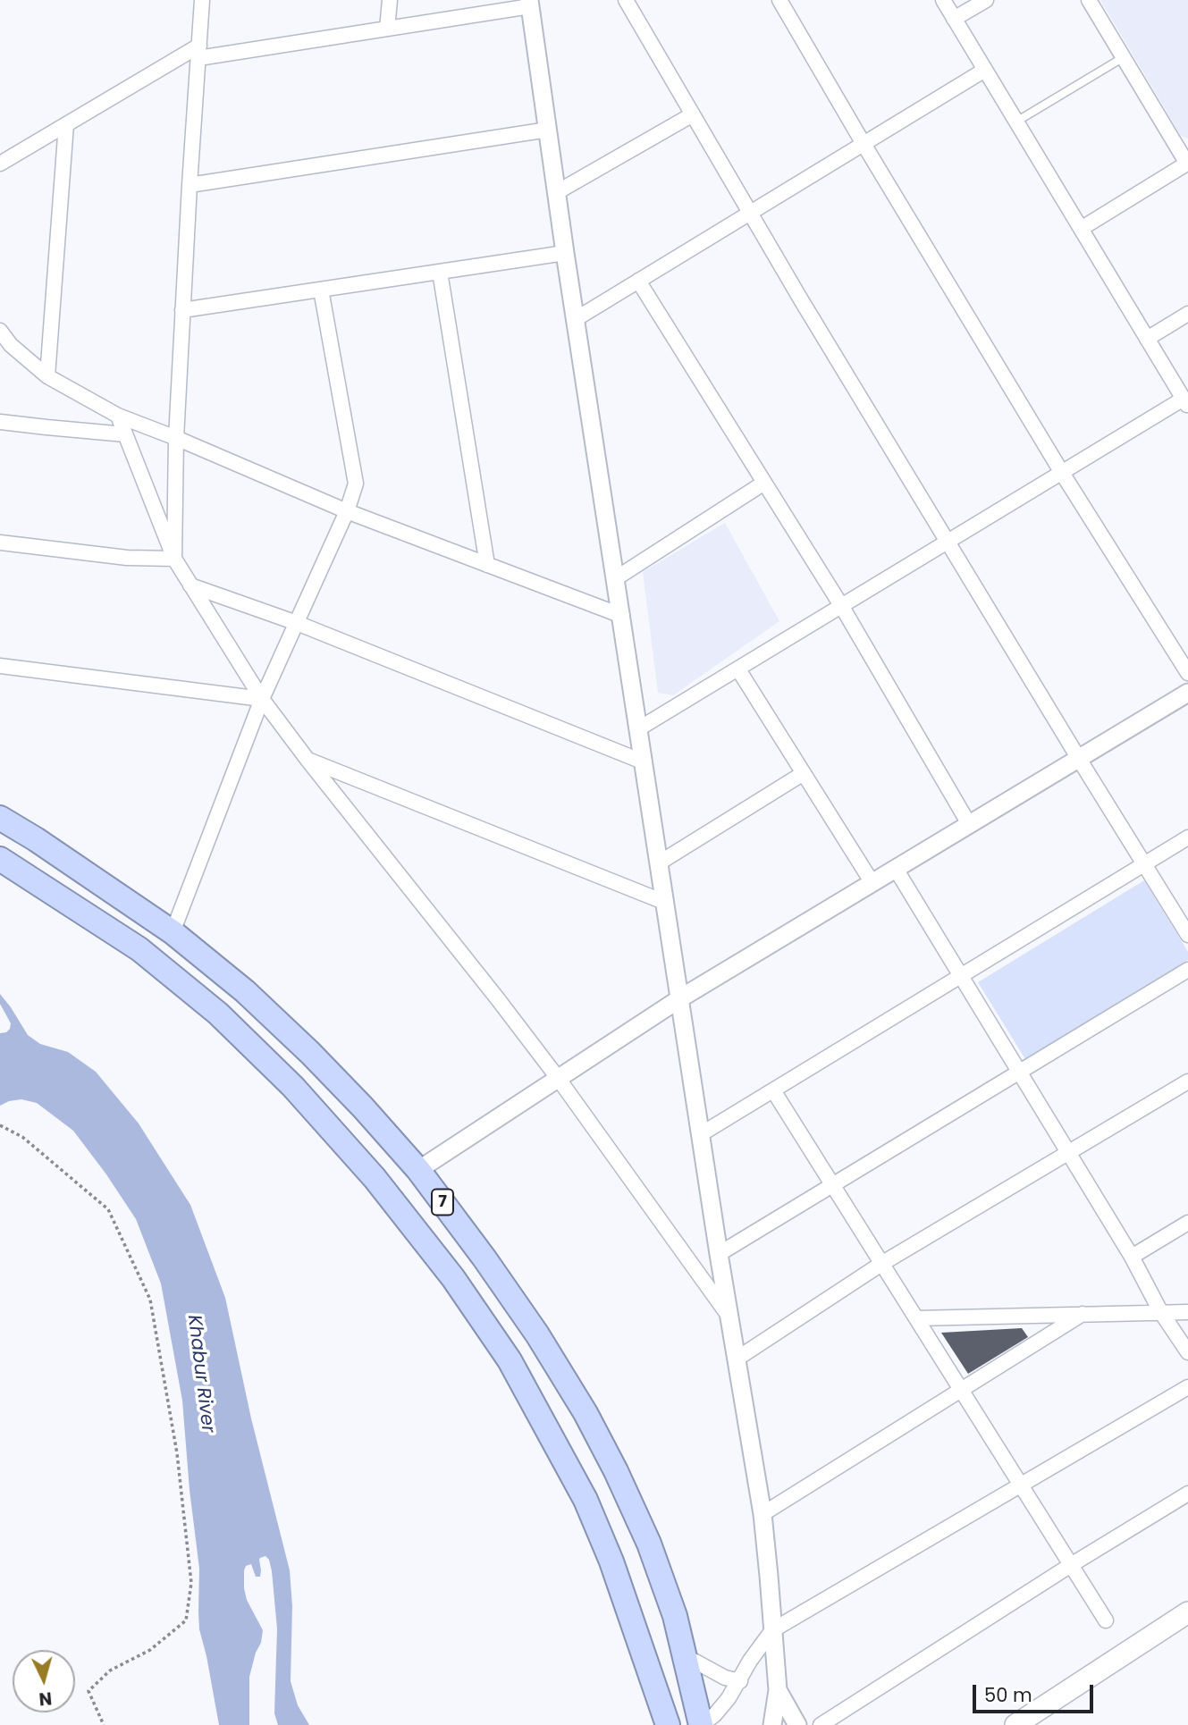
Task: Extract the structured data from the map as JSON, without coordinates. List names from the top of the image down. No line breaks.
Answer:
{"streets":{"highway":["7"]},"water":["Khabur River"],"scale_bar":"50 m","north":"bottom"}
